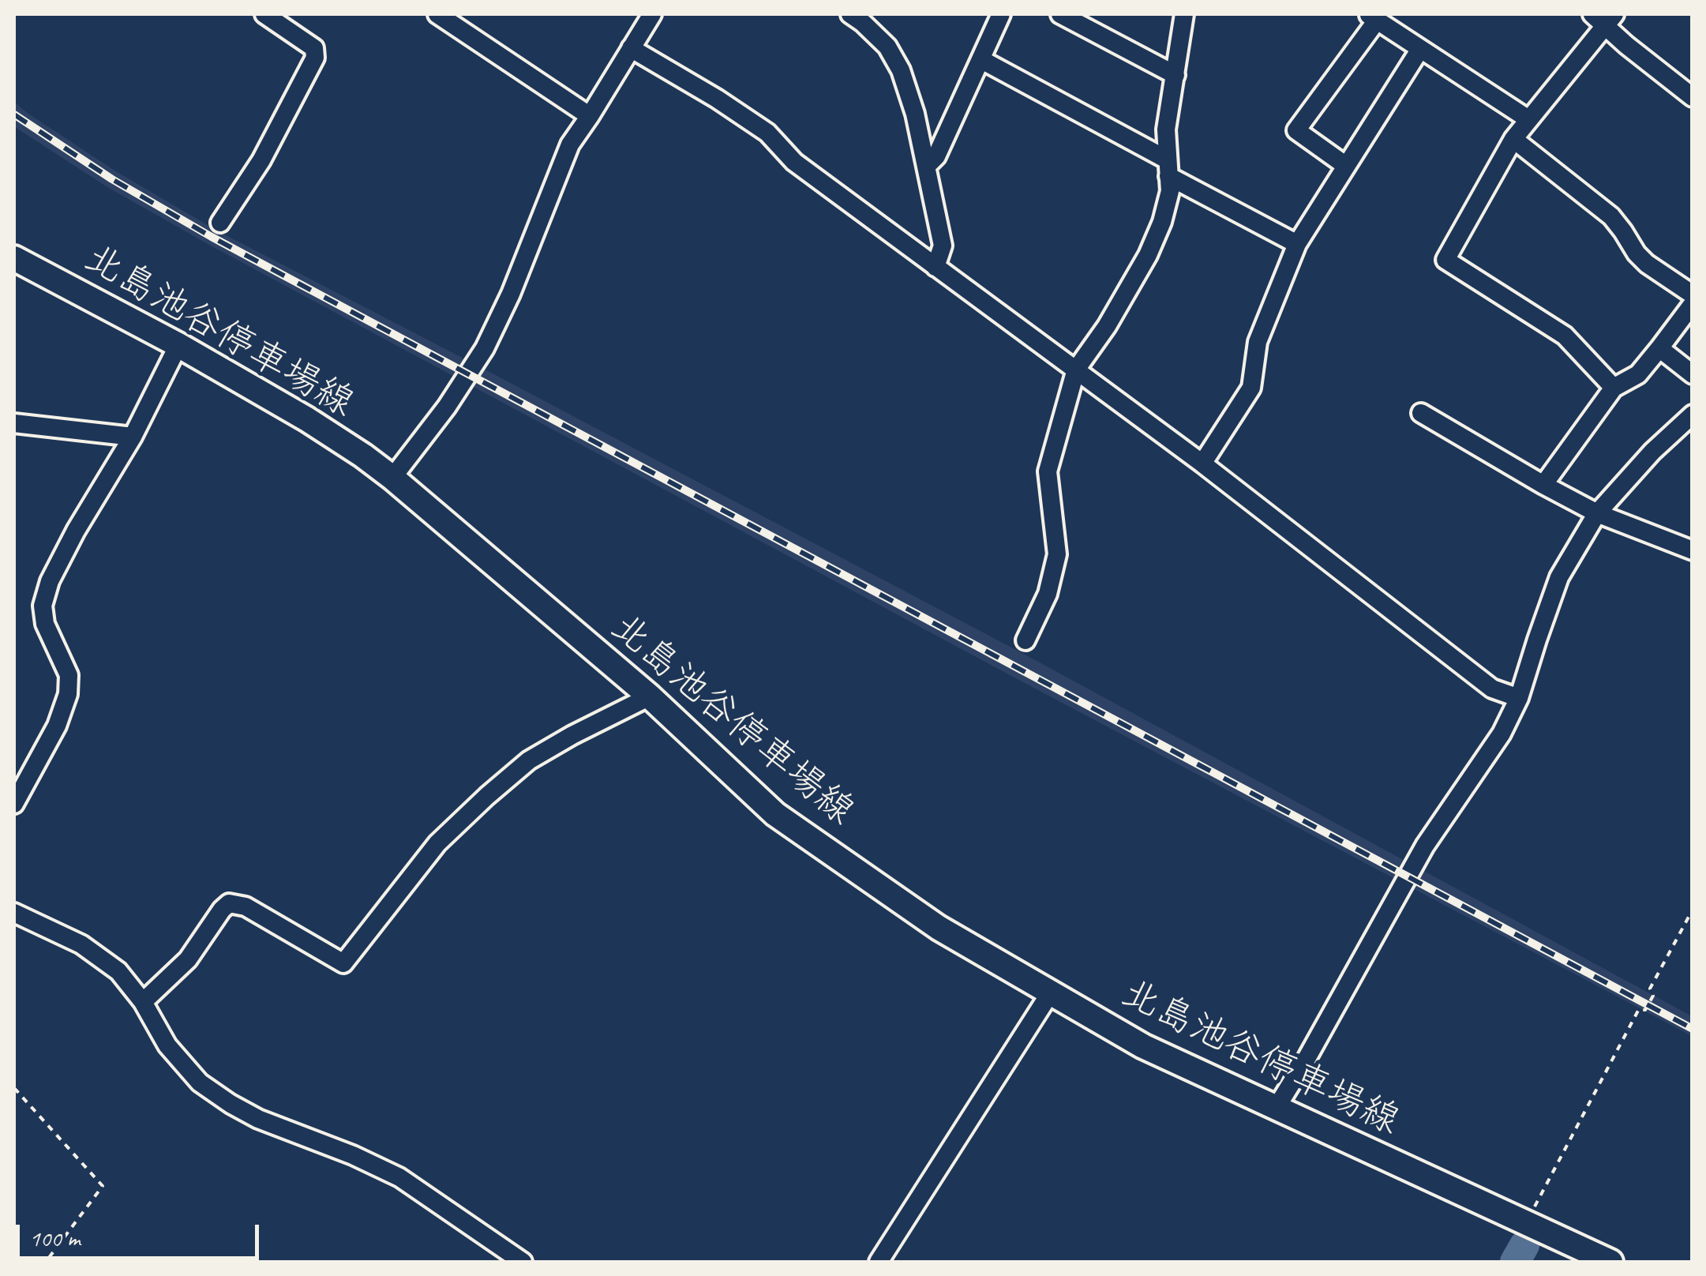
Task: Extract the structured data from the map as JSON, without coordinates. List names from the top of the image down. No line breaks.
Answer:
{"streets":{"main road":["北島池谷停車場線"]},"scale_bar":"100 m"}
